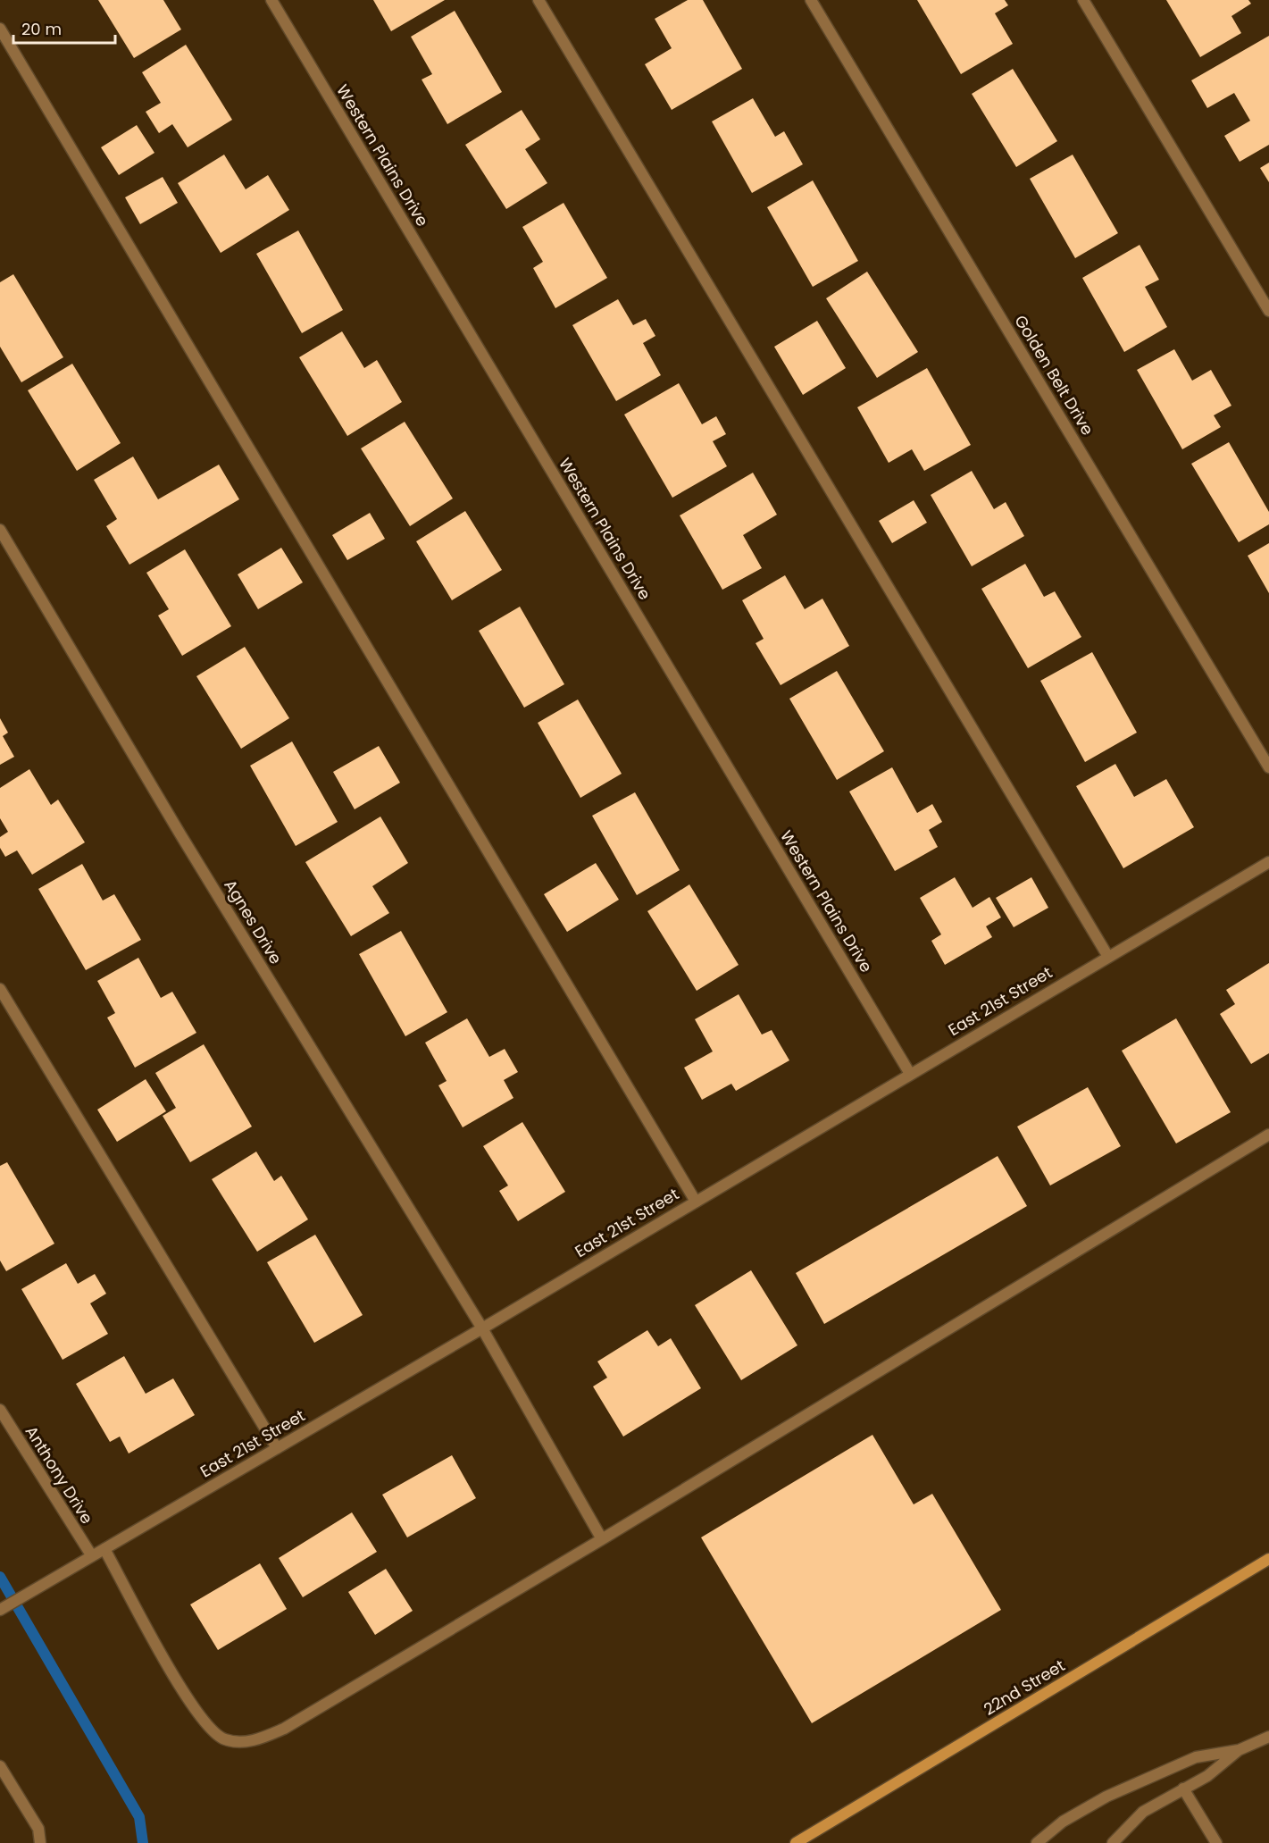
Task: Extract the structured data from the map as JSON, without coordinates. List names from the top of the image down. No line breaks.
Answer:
{"streets":{"street":["Western Plains Drive","Golden Belt Drive","Agnes Drive","East 21st Street","Anthony Drive","22nd Street"]},"crossings":[["Western Plains Drive","East 21st Street"],["Agnes Drive","East 21st Street"],["East 21st Street","Anthony Drive"]],"scale_bar":"20 m"}
